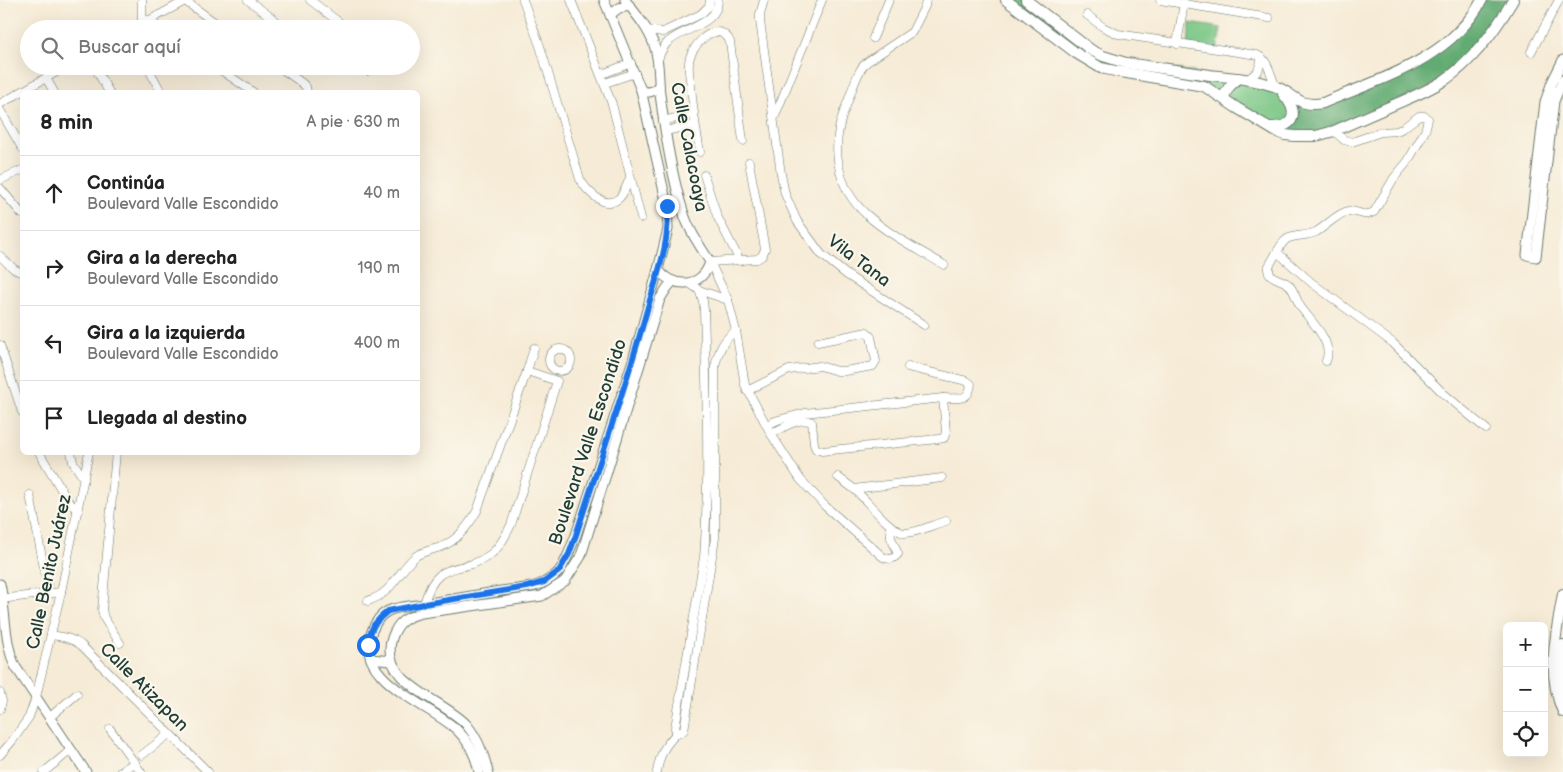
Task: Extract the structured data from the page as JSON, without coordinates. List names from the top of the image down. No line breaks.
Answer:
{"streets":{"street":["Calle Calacoaya","Vila Tana","Boulevard Valle Escondido","Calle Benito Juárez","Calle Atizapan"]},"crossings":[["Calle Benito Juárez","Calle Atizapan"]],"page":{"search":"Buscar aquí","heading":["8 min","A pie · 630 m"],"list":[["Continúa","Boulevard Valle Escondido","40 m"],["Gira a la derecha","Boulevard Valle Escondido","190 m"],["Gira a la izquierda","Boulevard Valle Escondido","400 m"],"Llegada al destino"],"map_buttons":["+","−"]}}
